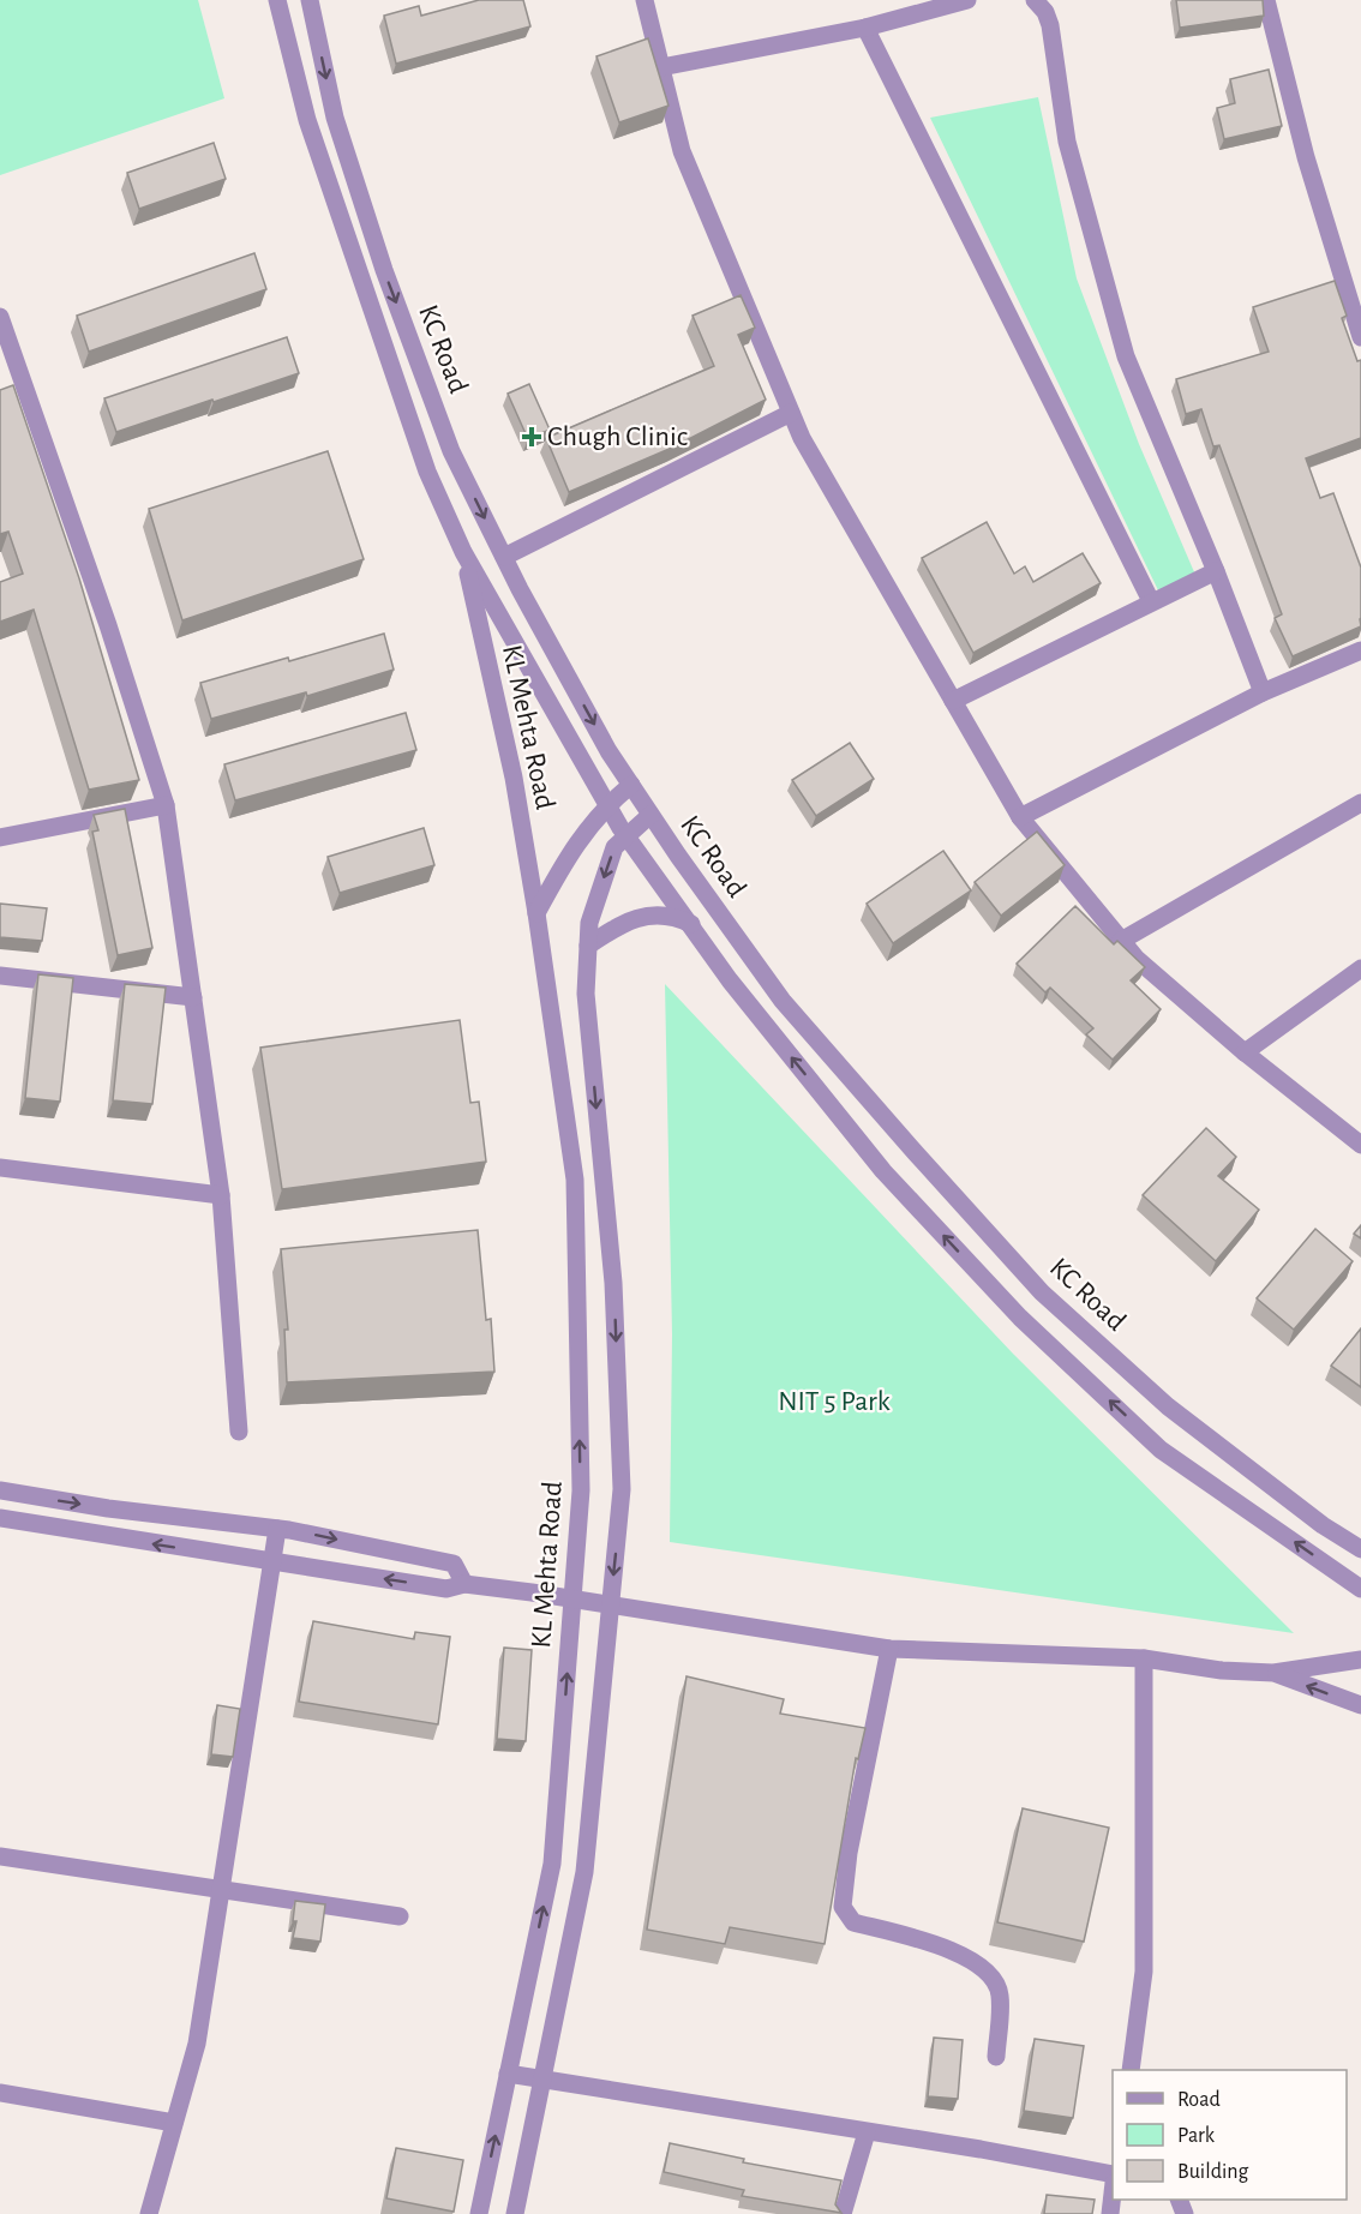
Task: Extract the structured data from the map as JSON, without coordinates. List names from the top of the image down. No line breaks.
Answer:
{"streets":{"street":["KC Road","KL Mehta Road"]},"crossings":[["KC Road","KL Mehta Road"]],"parks":["NIT 5 Park"],"places":{"health":["Chugh Clinic"]},"legend":["Road","Park","Building"]}
